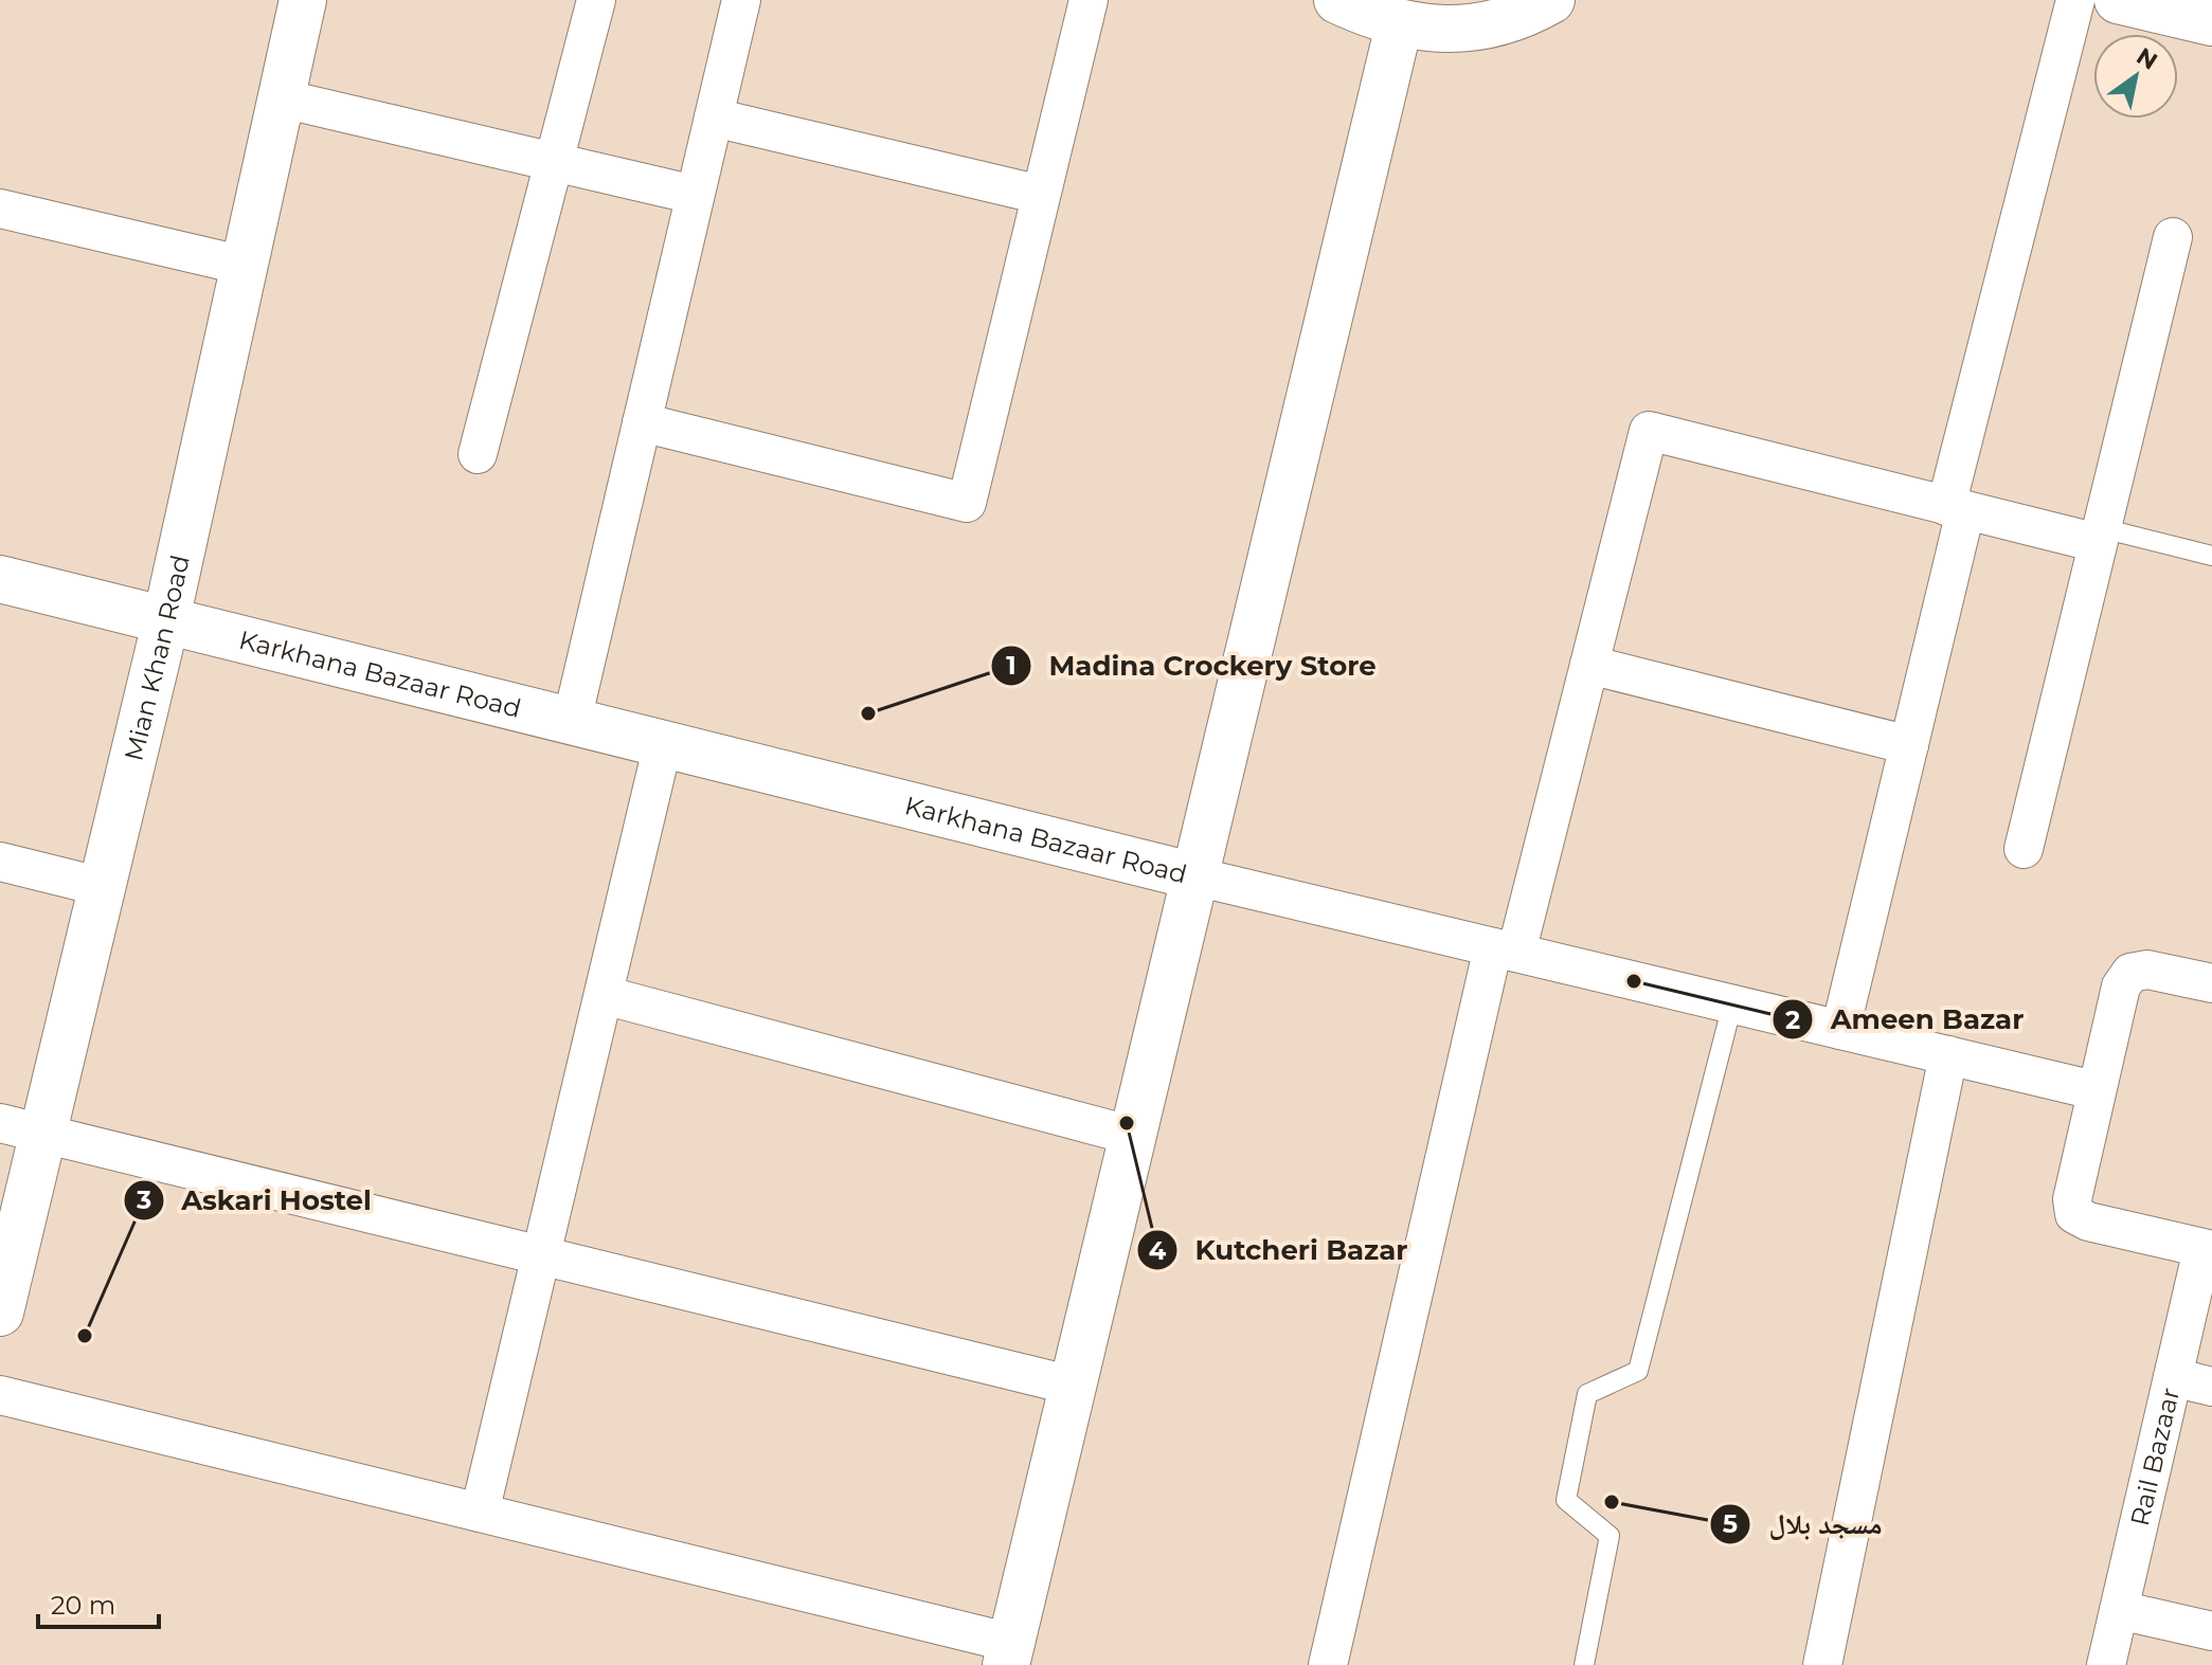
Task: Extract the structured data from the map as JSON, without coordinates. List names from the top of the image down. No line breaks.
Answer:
{"streets":{"street":["Mian Khan Road","Karkhana Bazaar Road","Rail Bazaar"]},"crossings":[["Mian Khan Road","Karkhana Bazaar Road"]],"places":["Madina Crockery Store","Ameen Bazar","Kutcheri Bazar","Askari Hostel","مسجد بلال"],"scale_bar":"20 m","north":"top right"}
